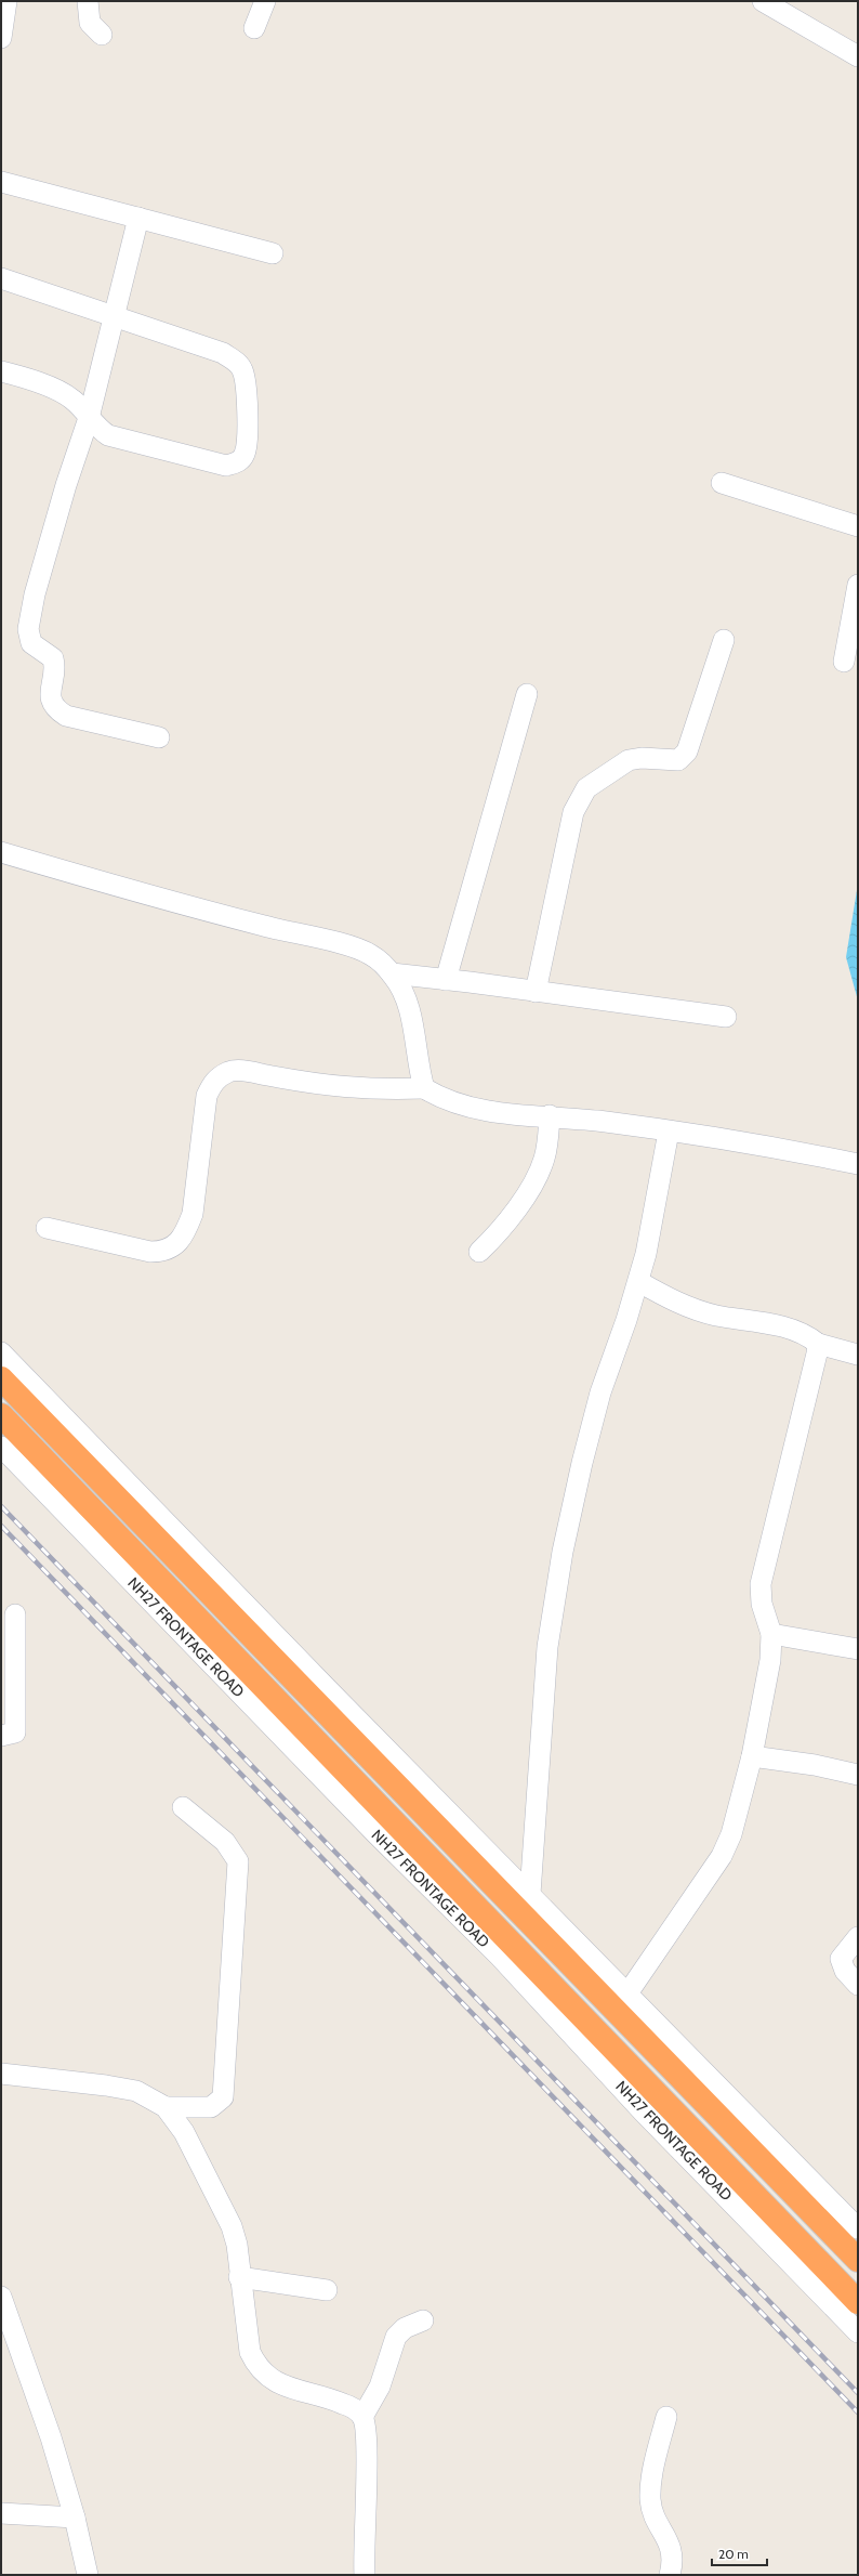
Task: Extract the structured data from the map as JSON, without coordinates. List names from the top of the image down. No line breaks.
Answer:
{"streets":{"street":["NH27 FRONTAGE ROAD"]},"scale_bar":"20 m"}
